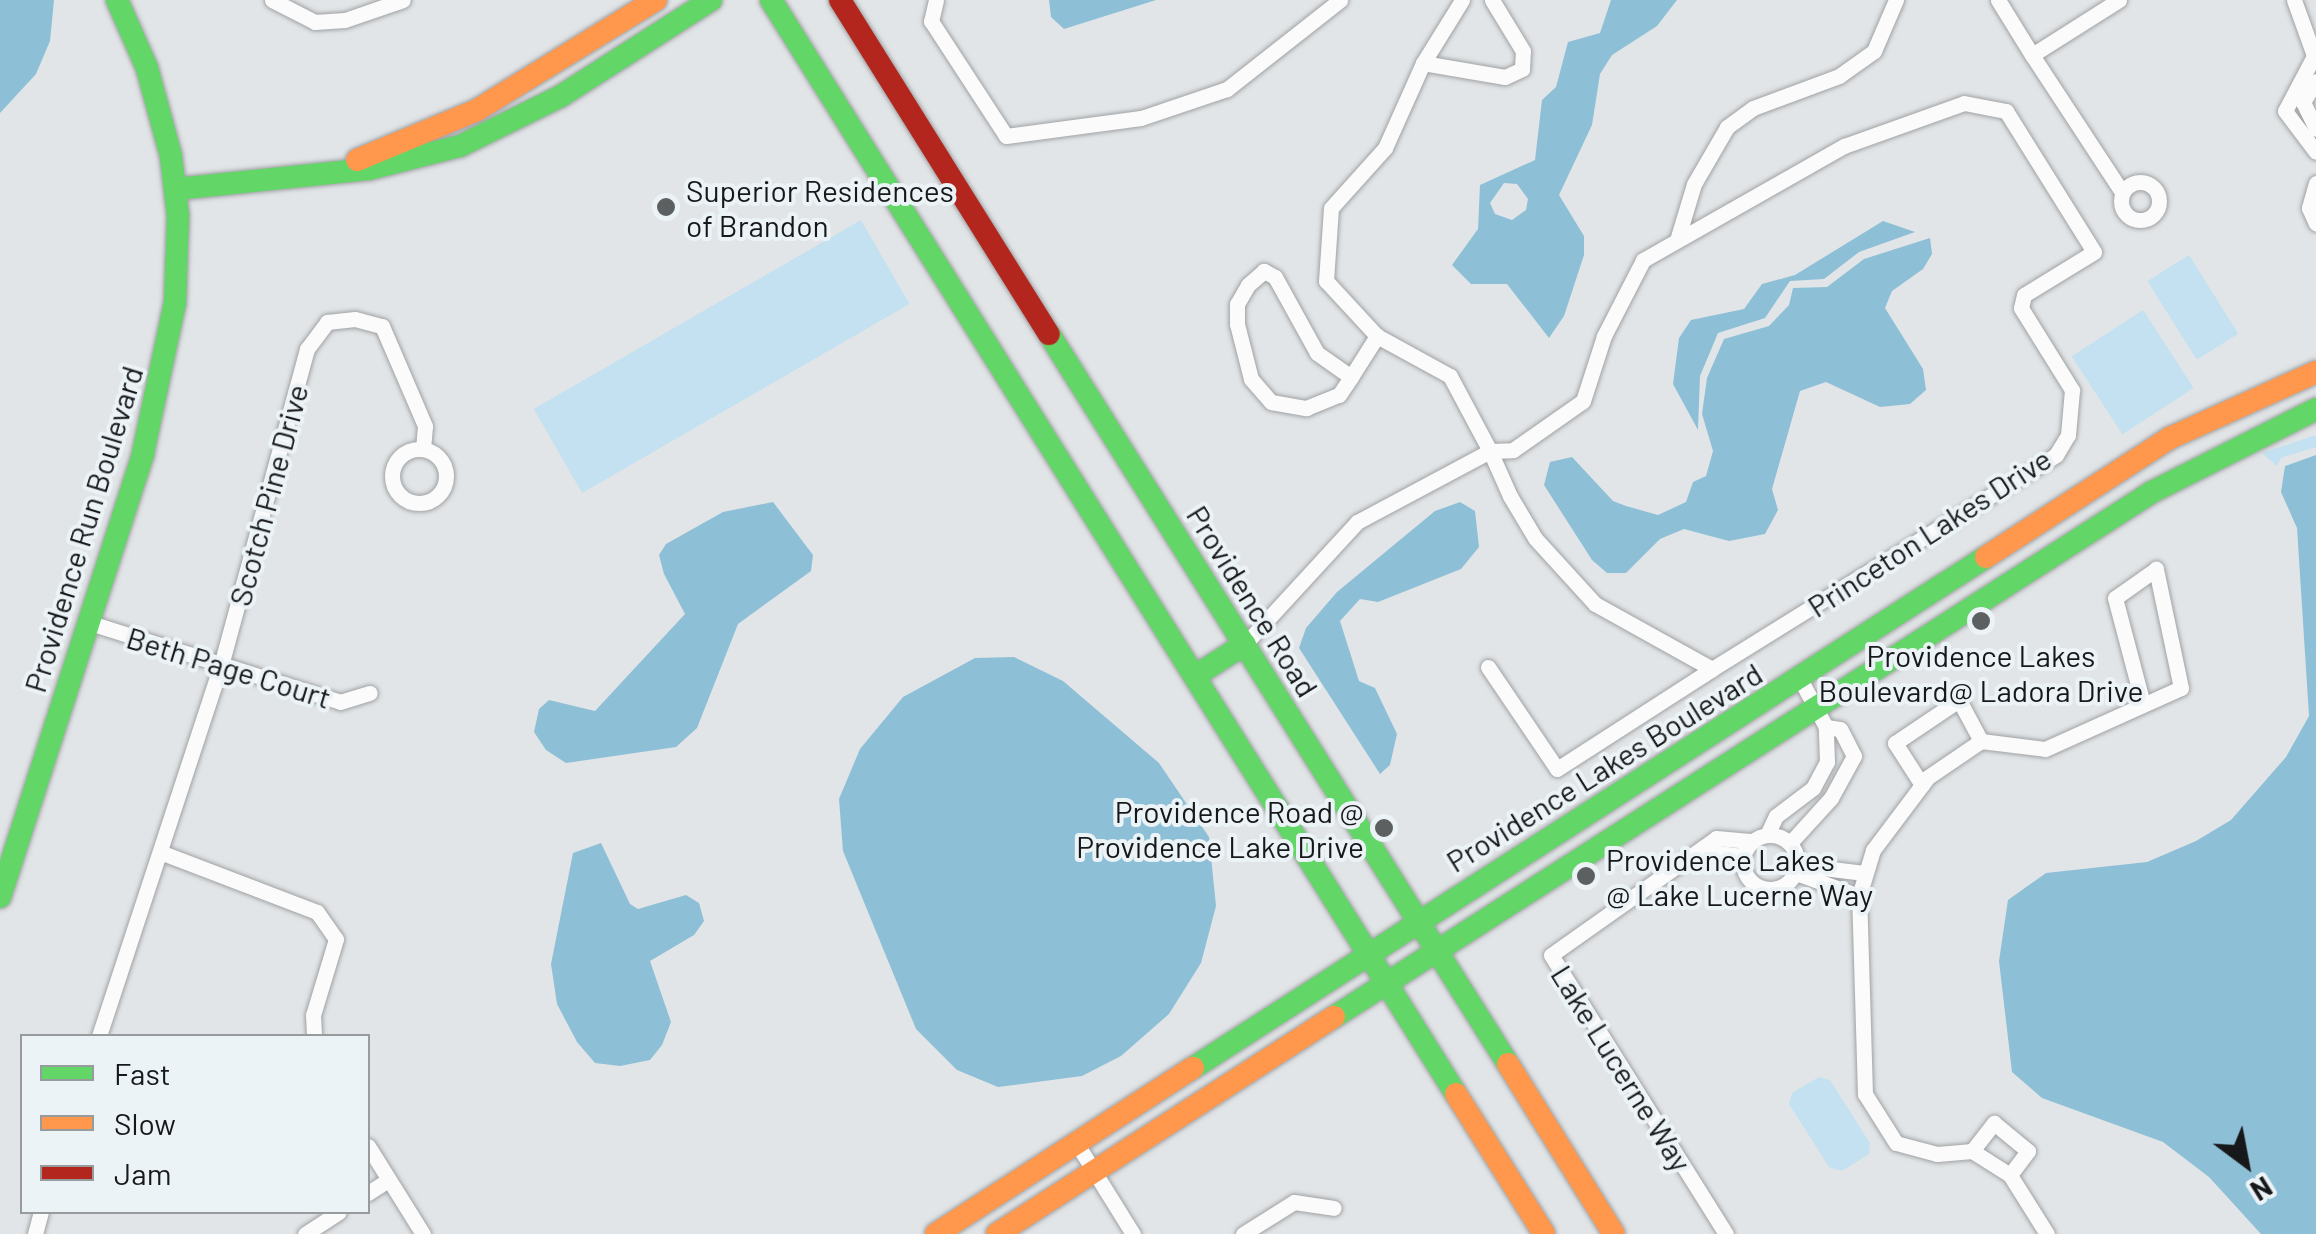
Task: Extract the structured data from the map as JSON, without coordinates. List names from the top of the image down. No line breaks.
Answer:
{"streets":{"street":["Scotch Pine Drive","Providence Run Boulevard","Princeton Lakes Drive","Providence Road","Beth Page Court","Providence Lakes Boulevard","Lake Lucerne Way"]},"crossings":[["Scotch Pine Drive","Beth Page Court"],["Providence Run Boulevard","Beth Page Court"],["Princeton Lakes Drive","Providence Road"],["Providence Road","Providence Lakes Boulevard"]],"places":["Superior Residences of Brandon","Providence Lakes Boulevard@ Ladora Drive","Providence Road @ Providence Lake Drive","Providence Lakes @ Lake Lucerne Way"],"legend":["Fast","Slow","Jam"],"north":"bottom right"}
